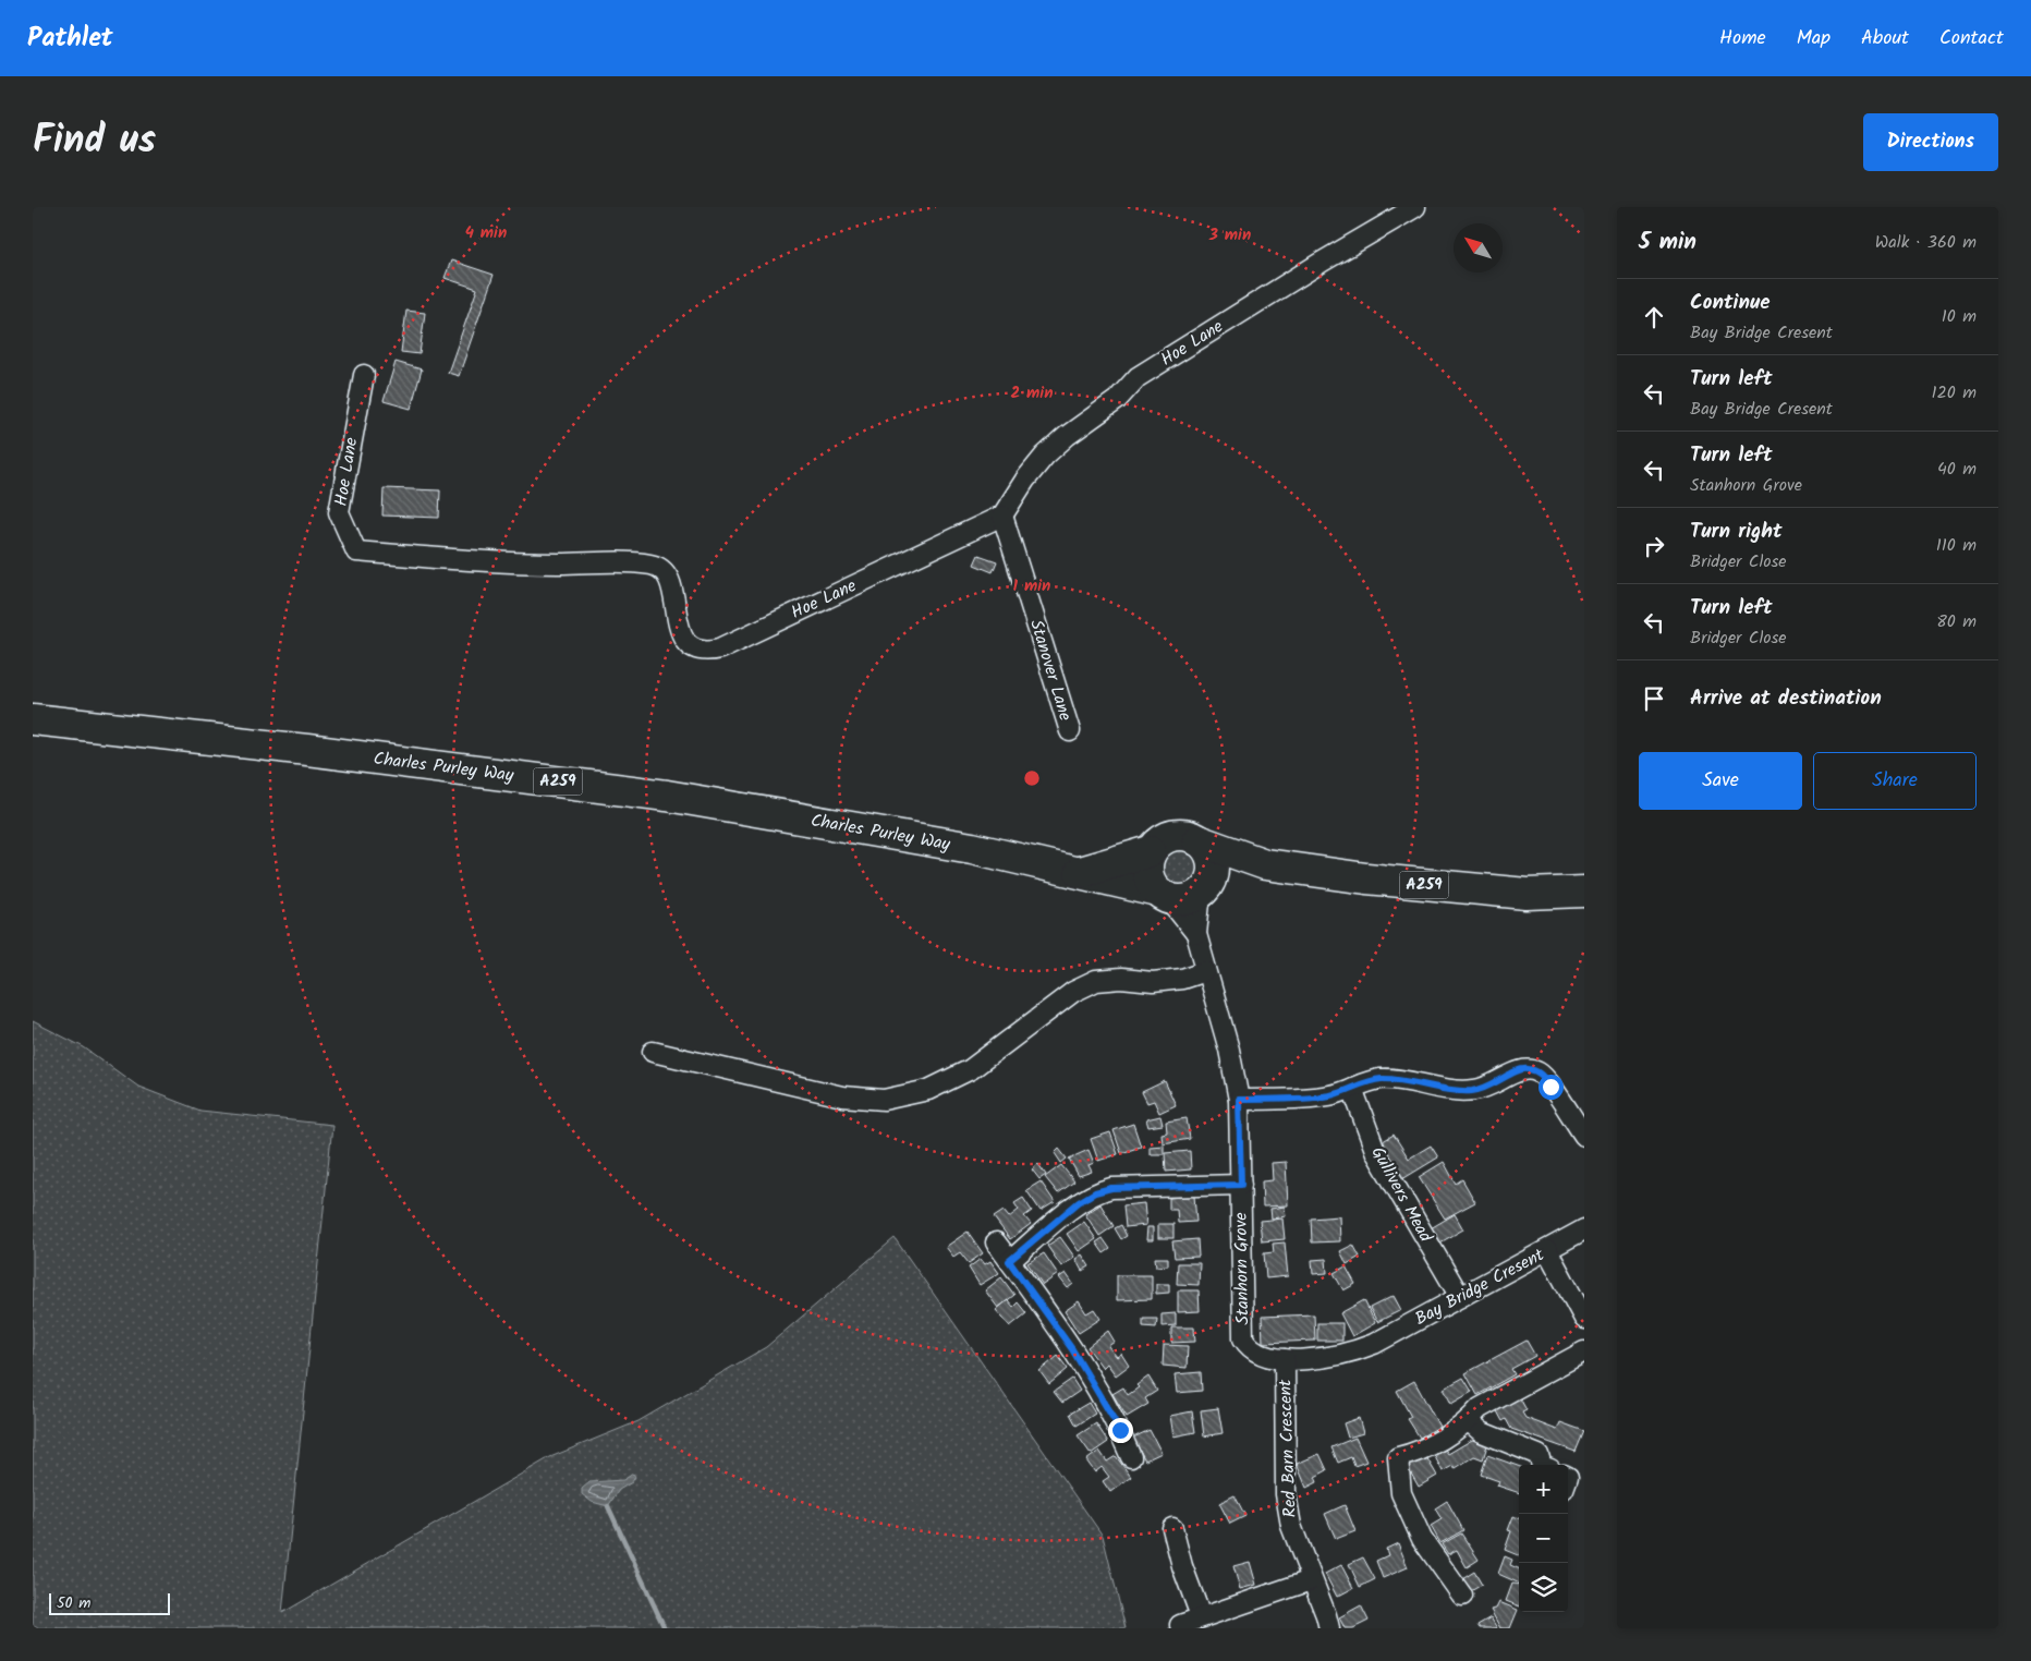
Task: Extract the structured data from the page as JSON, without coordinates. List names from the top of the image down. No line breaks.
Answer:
{"streets":{"main road":["Charles Purley Way","A259"],"street":["Hoe Lane","Stanover Lane","Gullivers Mead","Stanhorn Grove","Bay Bridge Cresent","Red Barn Crescent"]},"crossings":[["Hoe Lane","Stanover Lane"],["Charles Purley Way","A259"],["Charles Purley Way","Stanhorn Grove"],["A259","Stanhorn Grove"],["Gullivers Mead","Bay Bridge Cresent"],["Stanhorn Grove","Bay Bridge Cresent"],["Stanhorn Grove","Red Barn Crescent"]],"scale_bar":"50 m","north":"top left","page":{"header":"Pathlet","nav":["Home","Map","About","Contact"],"title":"Find us","buttons":["Directions",["Save","Share"]],"heading":["5 min","Walk · 360 m"],"list":[["Continue","Bay Bridge Cresent","10 m"],["Turn left","Bay Bridge Cresent","120 m"],["Turn left","Stanhorn Grove","40 m"],["Turn right","Bridger Close","110 m"],["Turn left","Bridger Close","80 m"],"Arrive at destination"],"map_buttons":["+","−"],"scale":"50 m"},"rings":["4 min","3 min","2 min","1 min"]}
